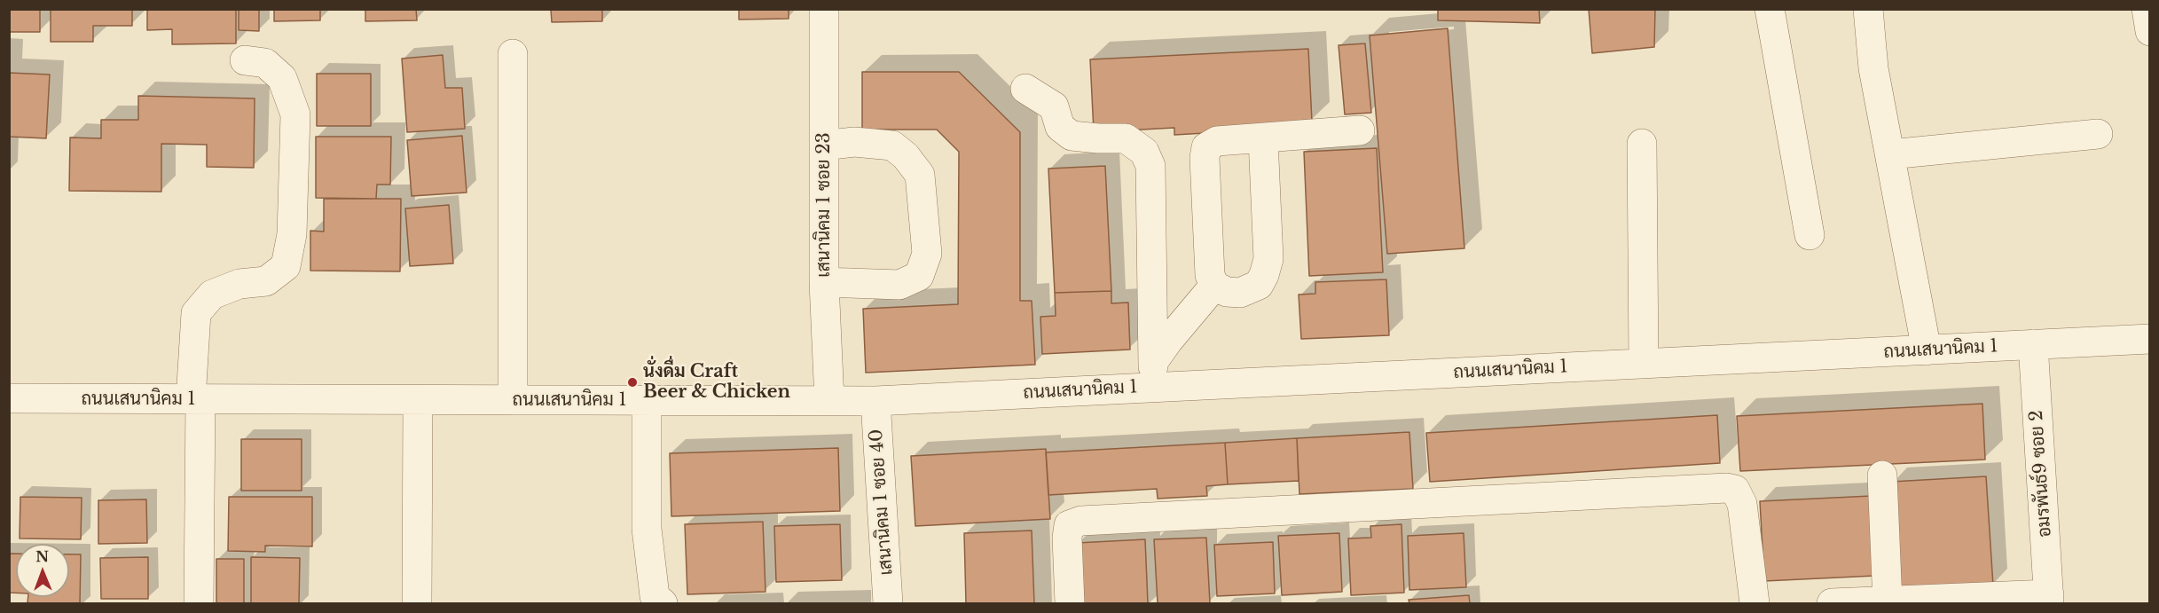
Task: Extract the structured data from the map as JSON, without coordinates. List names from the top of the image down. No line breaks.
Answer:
{"streets":{"street":["เสนานิคม 1 ซอย 23","ถนนเสนานิคม 1","อมรพันธ์9 ซอย 2","เสนานิคม 1 ซอย 40"]},"crossings":[["เสนานิคม 1 ซอย 23","ถนนเสนานิคม 1"],["ถนนเสนานิคม 1","อมรพันธ์9 ซอย 2"],["ถนนเสนานิคม 1","เสนานิคม 1 ซอย 40"]],"places":["นั่งดื่ม Craft Beer & Chicken"],"north":"top"}
